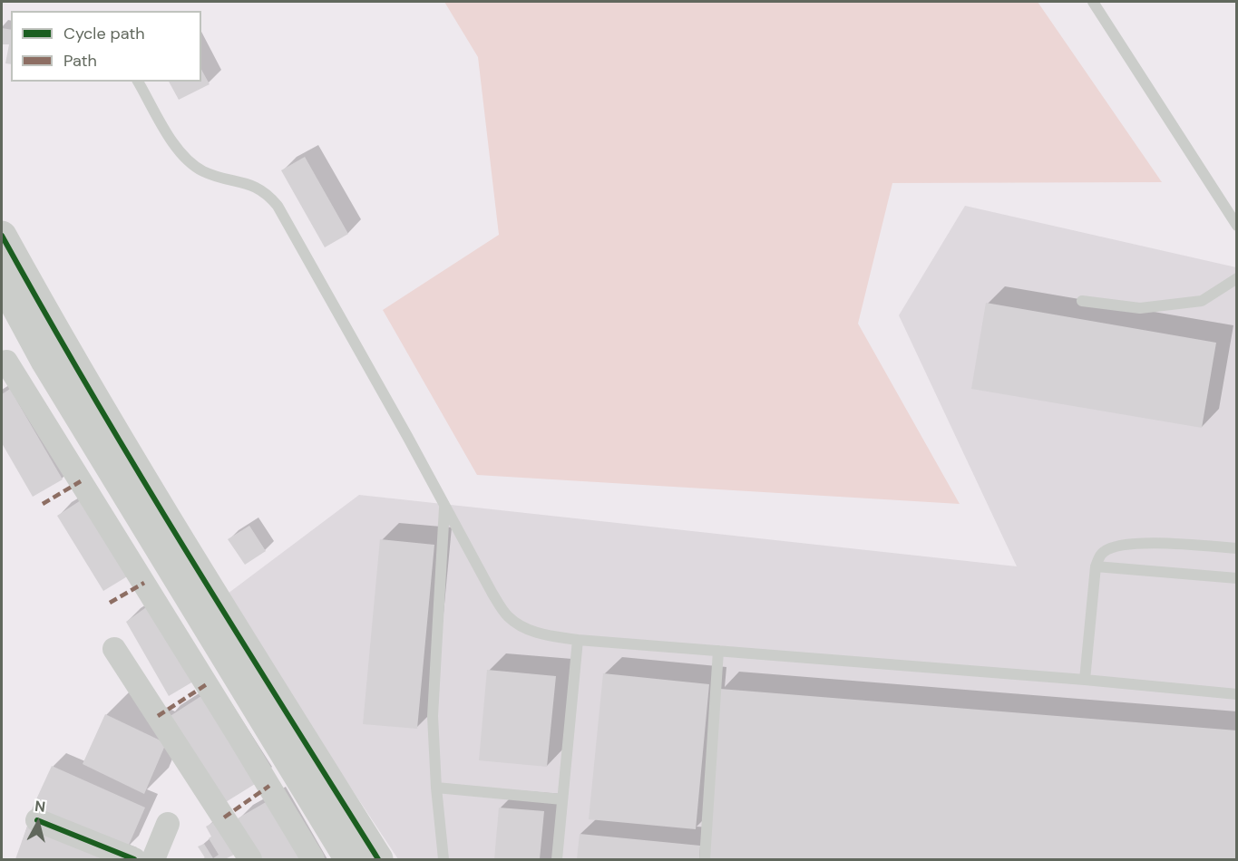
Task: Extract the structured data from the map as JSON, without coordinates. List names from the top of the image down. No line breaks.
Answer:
{"legend":["Cycle path","Path"],"north":"top"}
